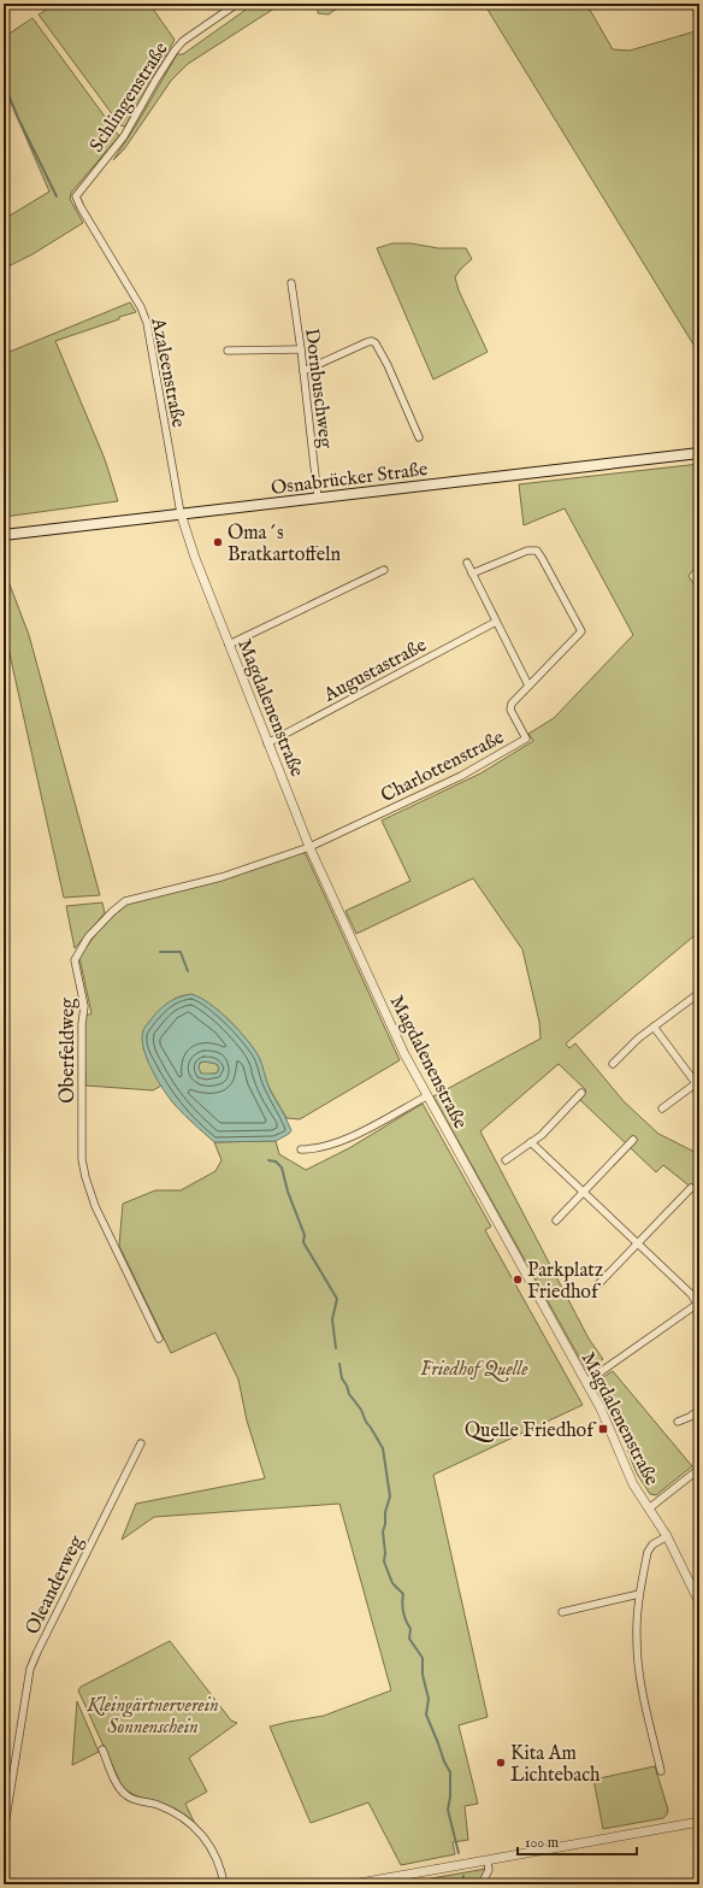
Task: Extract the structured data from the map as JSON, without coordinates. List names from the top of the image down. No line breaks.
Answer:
{"streets":{"main road":["Osnabrücker Straße"],"street":["Schlingenstraße","Azaleenstraße","Dornbuschweg","Augustastraße","Magdalenenstraße","Charlottenstraße","Oberfeldweg","Oleanderweg"]},"crossings":[["Schlingenstraße","Azaleenstraße"],["Azaleenstraße","Osnabrücker Straße"],["Azaleenstraße","Magdalenenstraße"],["Dornbuschweg","Osnabrücker Straße"],["Osnabrücker Straße","Magdalenenstraße"],["Augustastraße","Magdalenenstraße"],["Magdalenenstraße","Charlottenstraße"],["Magdalenenstraße","Oberfeldweg"],["Charlottenstraße","Oberfeldweg"]],"parks":["Friedhof Quelle","Kleingärtnerverein Sonnenschein"],"places":{"other":["Oma´s Bratkartoffeln","Parkplatz Friedhof","Kita Am Lichtebach"],"transit":["Quelle Friedhof"]},"scale_bar":"100 m"}
